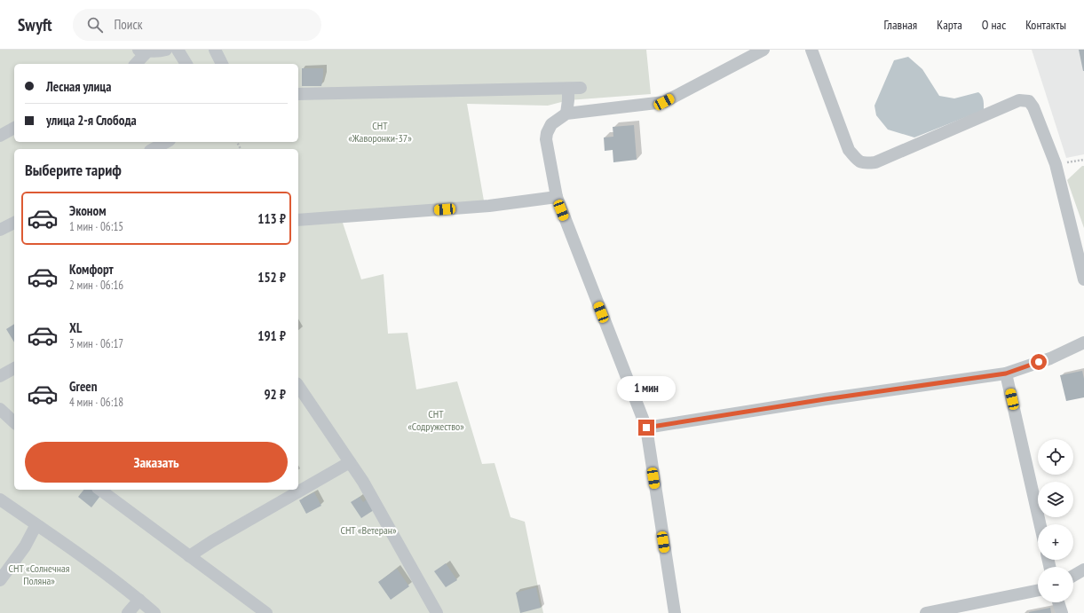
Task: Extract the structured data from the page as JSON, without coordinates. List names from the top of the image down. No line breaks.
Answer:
{"parks":["СНТ «Жаворонки-37»","СНТ «Содружество»","СНТ «Ветеран»","СНТ «Солнечная Поляна»"],"page":{"header":"Swyft","search":"Поиск","nav":["Главная","Карта","О нас","Контакты"],"banner":["Лесная улица","улица 2-я Слобода"],"heading":"Выберите тариф","list":[{"name":"Эконом","note":"1 мин · 06:15","value":"113 ₽"},{"name":"Комфорт","note":"2 мин · 06:16","value":"152 ₽"},{"name":"XL","note":"3 мин · 06:17","value":"191 ₽"},{"name":"Green","note":"4 мин · 06:18","value":"92 ₽"}],"bubble":"1 мин","buttons":"Заказать","map_buttons":["+","−"]}}
